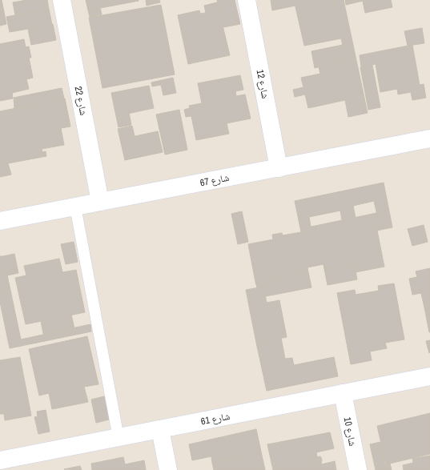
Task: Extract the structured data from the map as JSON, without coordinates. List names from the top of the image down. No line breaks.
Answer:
{"streets":{"street":["شارع 12","شارع 22","شارع 67","شارع 61","شارع 10"]},"crossings":[["شارع 12","شارع 67"],["شارع 22","شارع 67"],["شارع 61","شارع 10"]]}
